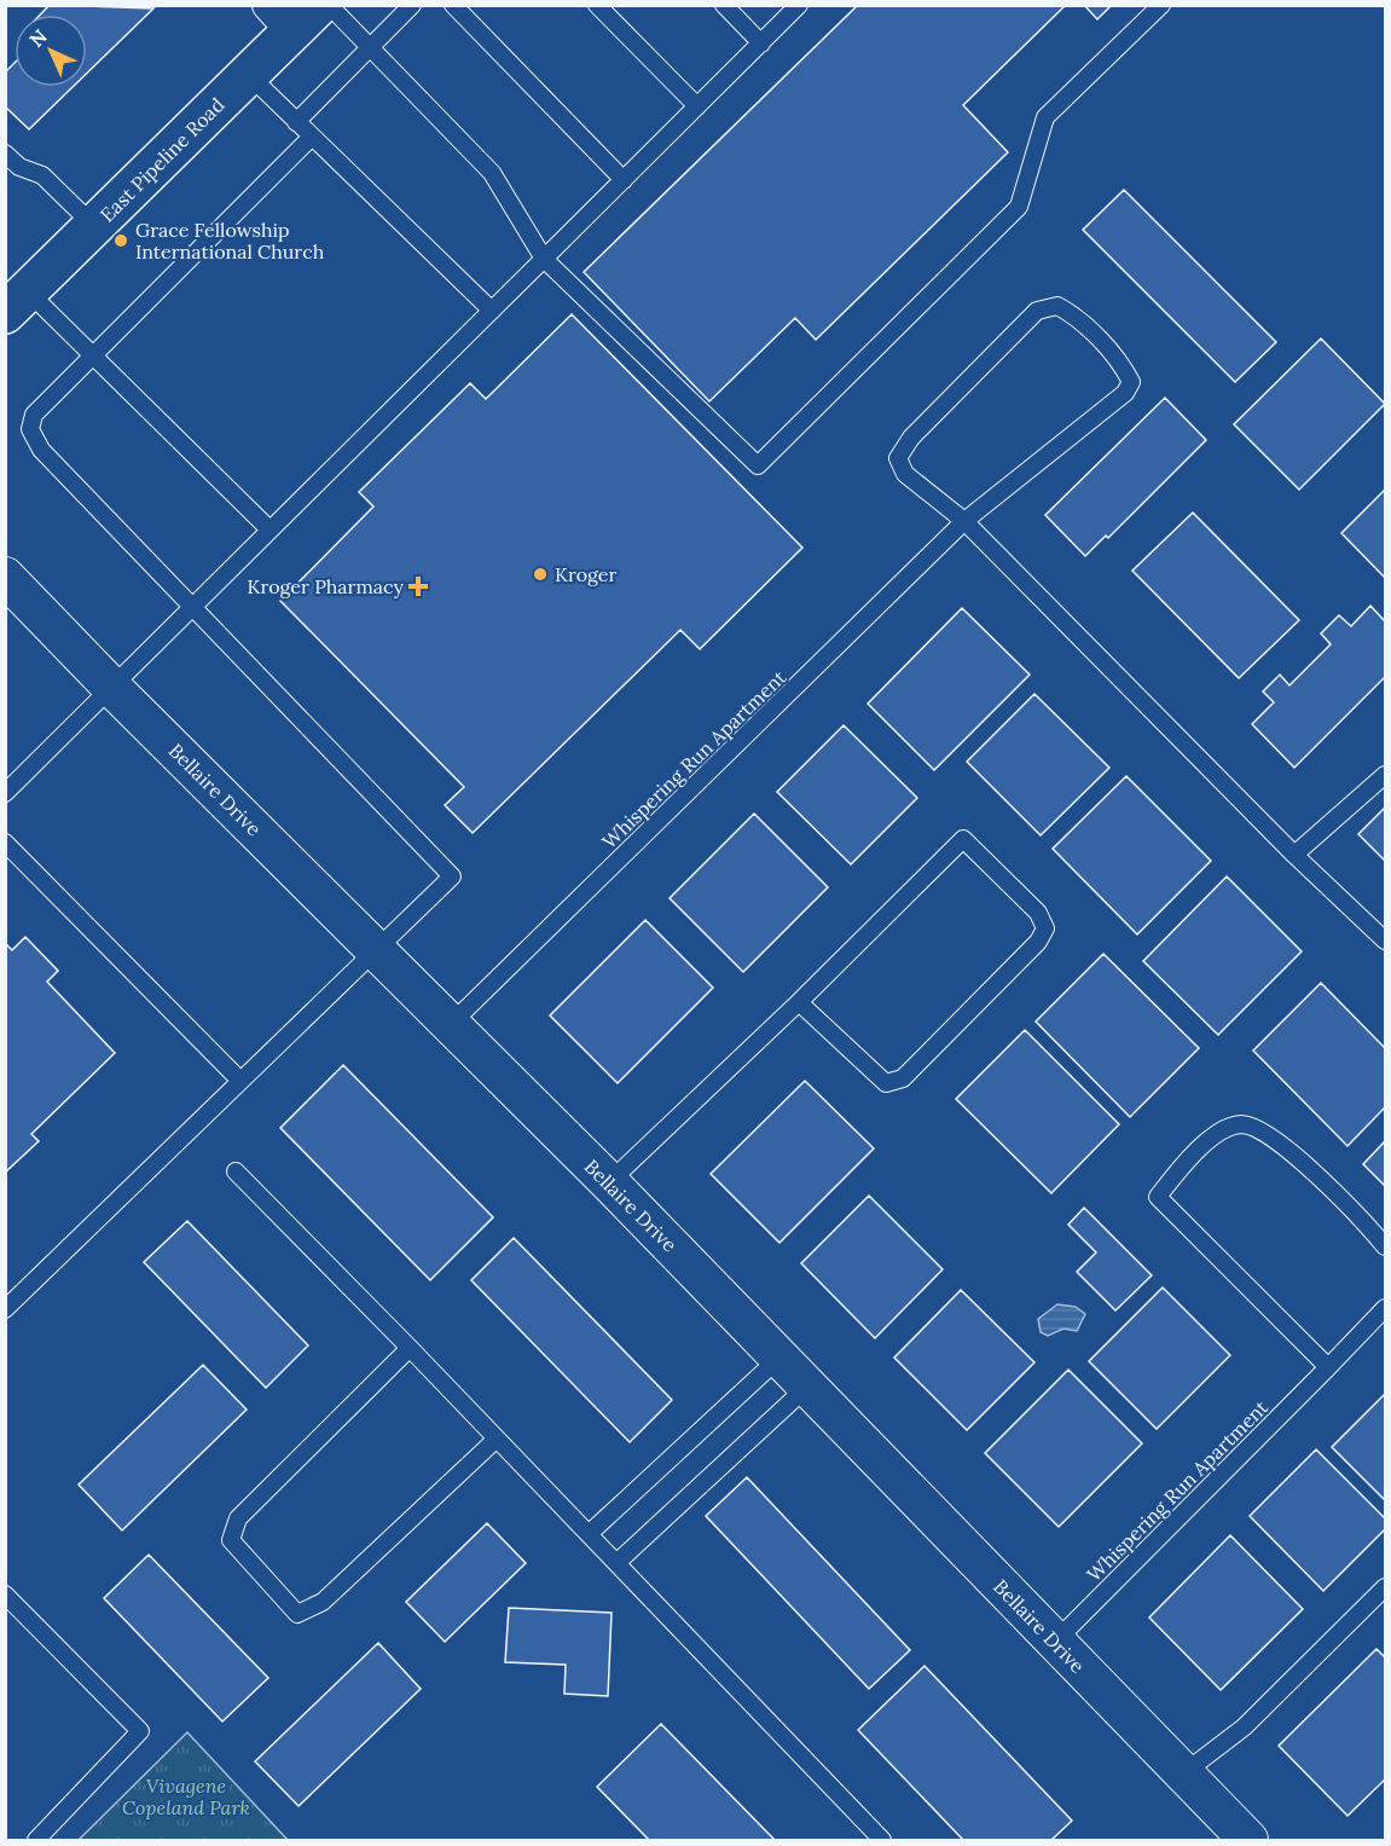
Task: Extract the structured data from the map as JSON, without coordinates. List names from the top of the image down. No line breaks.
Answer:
{"streets":{"main road":["East Pipeline Road"],"street":["Bellaire Drive"],"lane":["Whispering Run Apartment"]},"crossings":[["Whispering Run Apartment","Bellaire Drive"]],"parks":["Vivagene Copeland Park"],"places":{"other":["Grace Fellowship International Church","Kroger"],"health":["Kroger Pharmacy"]},"north":"top left"}
